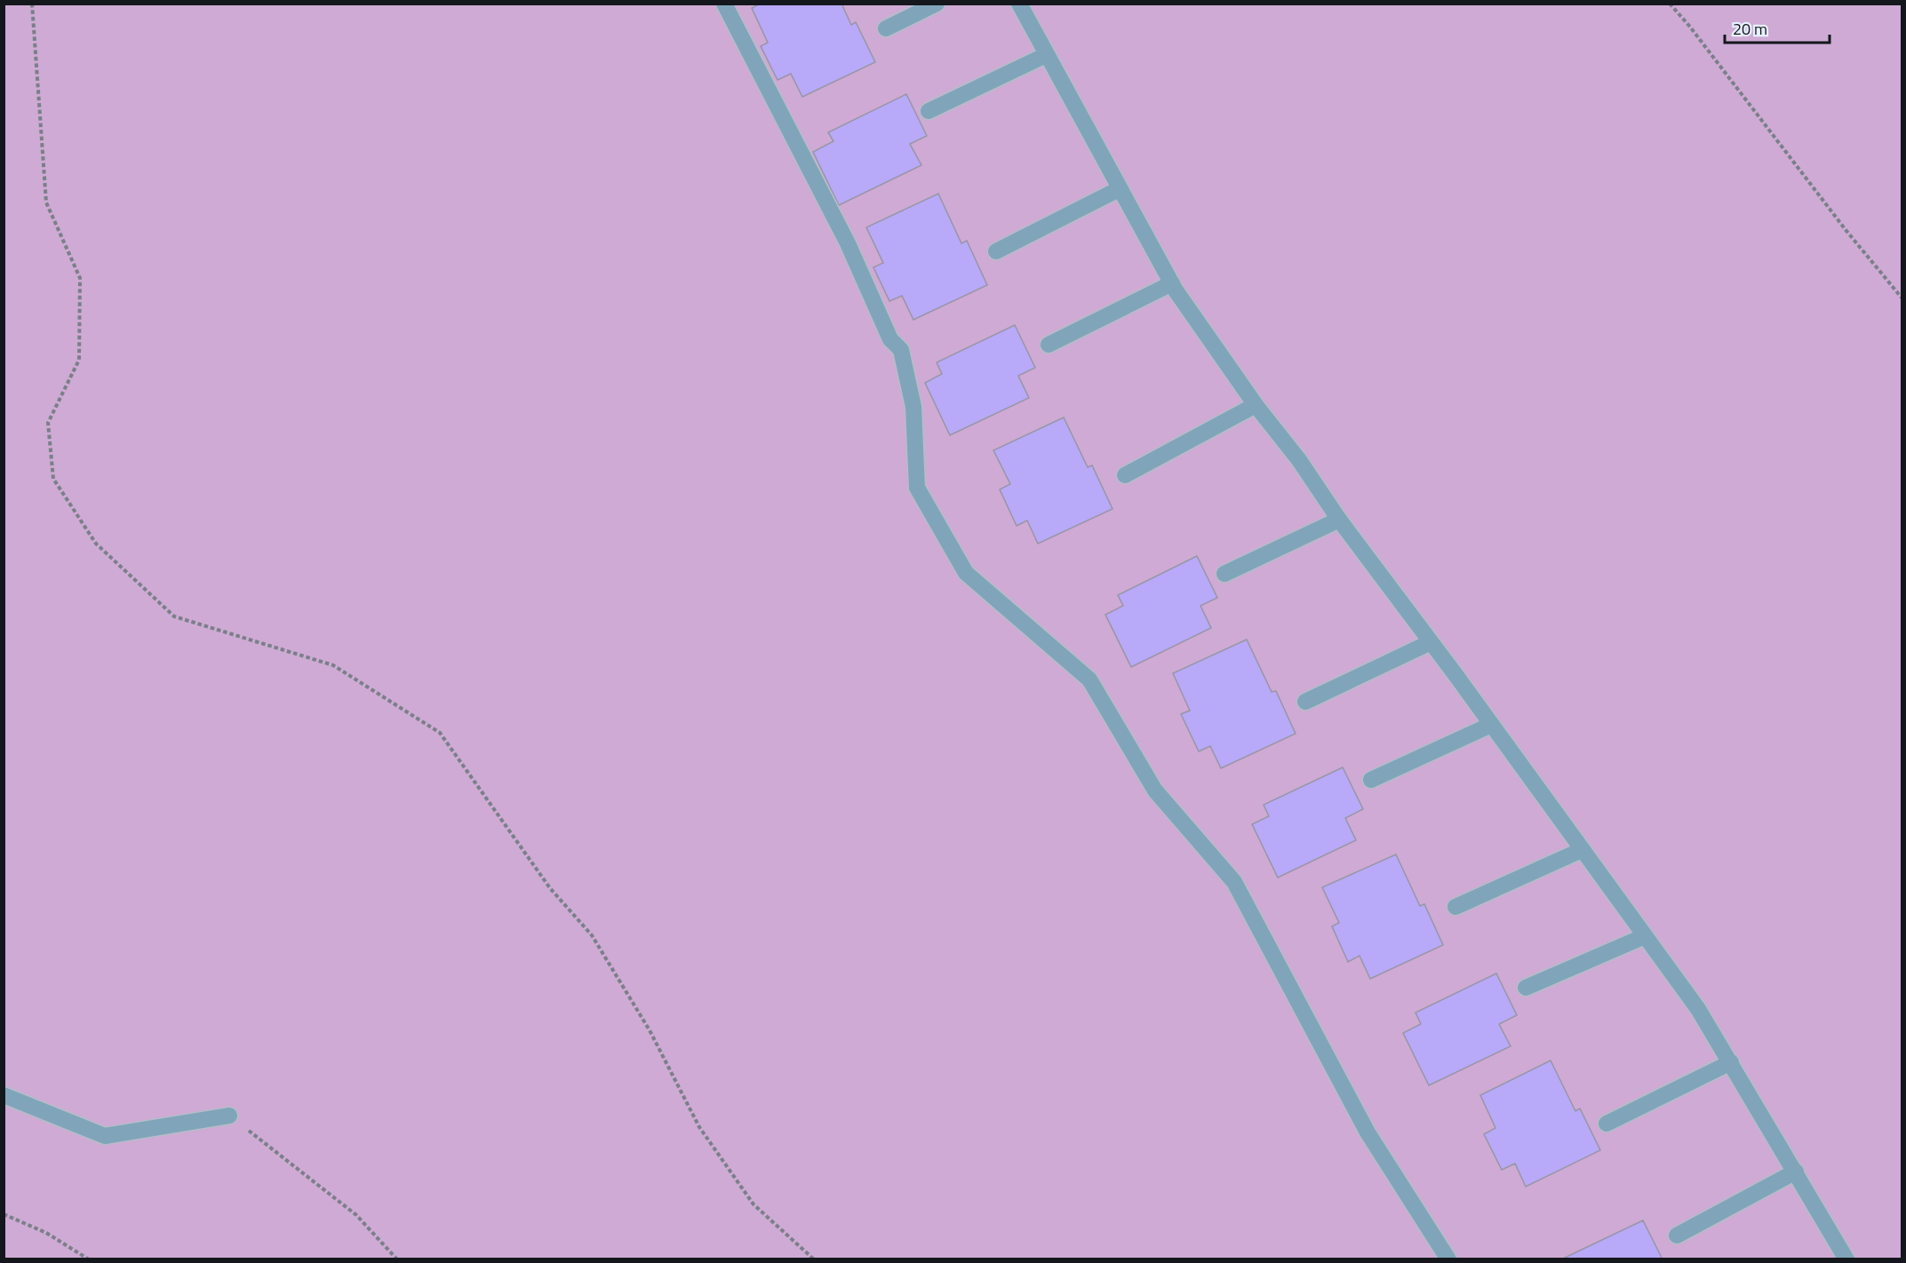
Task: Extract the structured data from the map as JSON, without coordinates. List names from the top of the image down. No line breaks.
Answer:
{"scale_bar":"20 m"}
